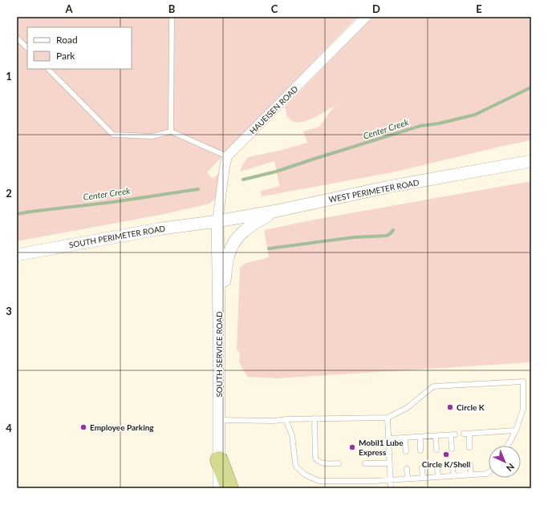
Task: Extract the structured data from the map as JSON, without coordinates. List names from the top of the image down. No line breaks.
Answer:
{"streets":{"street":["HAUEISEN ROAD","WEST PERIMETER ROAD","SOUTH PERIMETER ROAD","SOUTH SERVICE ROAD"]},"crossings":[["WEST PERIMETER ROAD","SOUTH PERIMETER ROAD"],["WEST PERIMETER ROAD","SOUTH SERVICE ROAD"],["SOUTH PERIMETER ROAD","SOUTH SERVICE ROAD"]],"water":["Center Creek"],"places":["Circle K","Employee Parking","Mobil1 Lube Express","Circle K/Shell"],"legend":["Road","Park"],"north":"bottom right","grid":{"columns":["A","B","C","D","E"],"rows":["1","2","3","4"]}}
